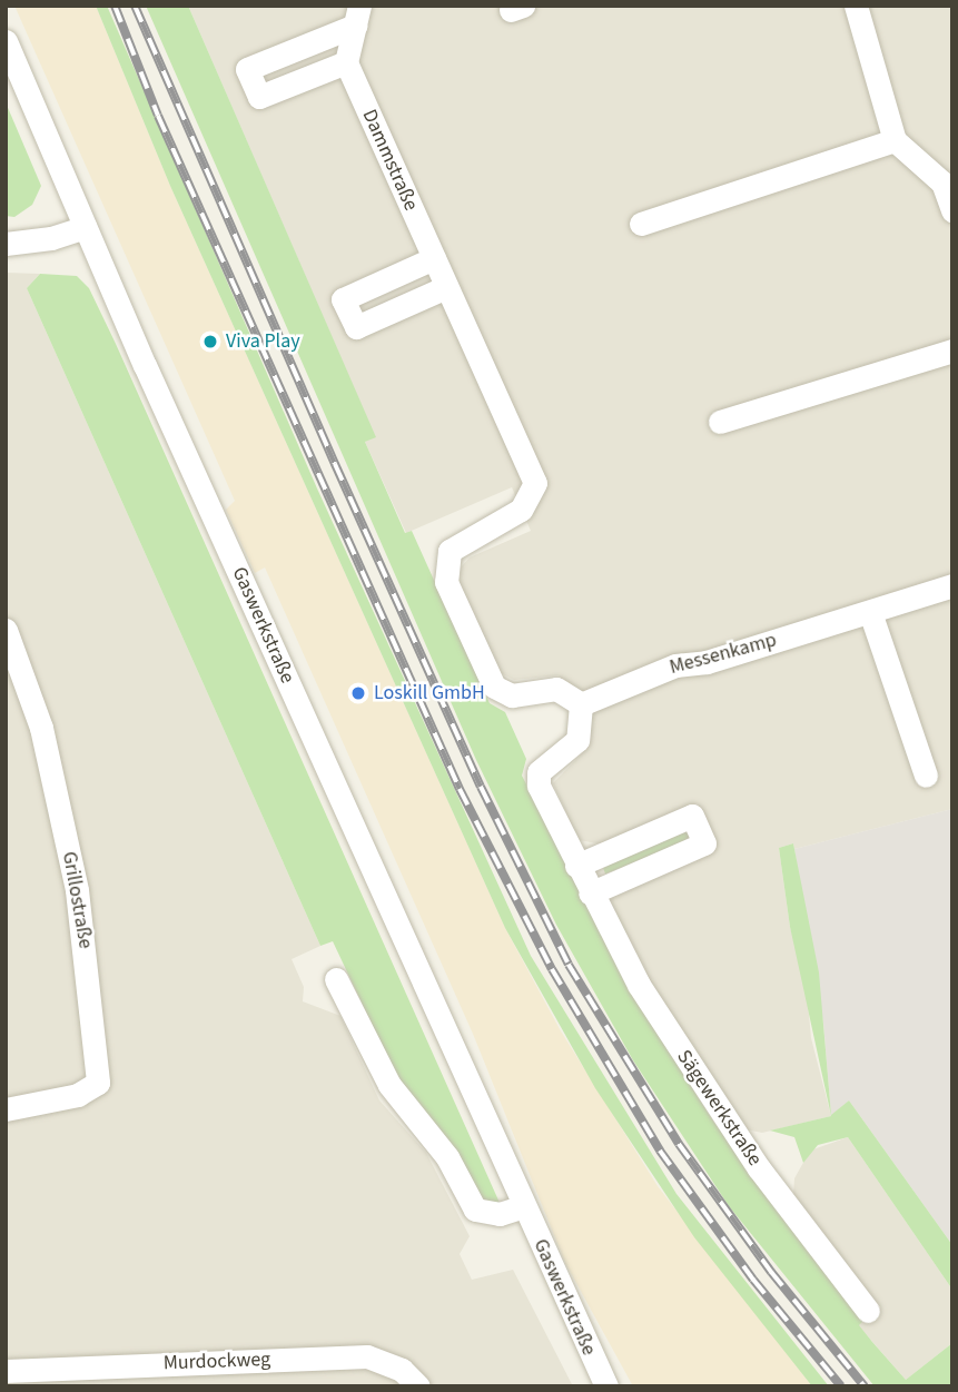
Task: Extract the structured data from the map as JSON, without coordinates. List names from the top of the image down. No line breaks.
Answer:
{"streets":{"street":["Dammstraße","Gaswerkstraße","Messenkamp","Grillostraße","Sägewerkstraße","Murdockweg"]},"crossings":[["Dammstraße","Messenkamp"],["Dammstraße","Sägewerkstraße"],["Messenkamp","Sägewerkstraße"]],"places":["Viva Play","Loskill GmbH"]}
